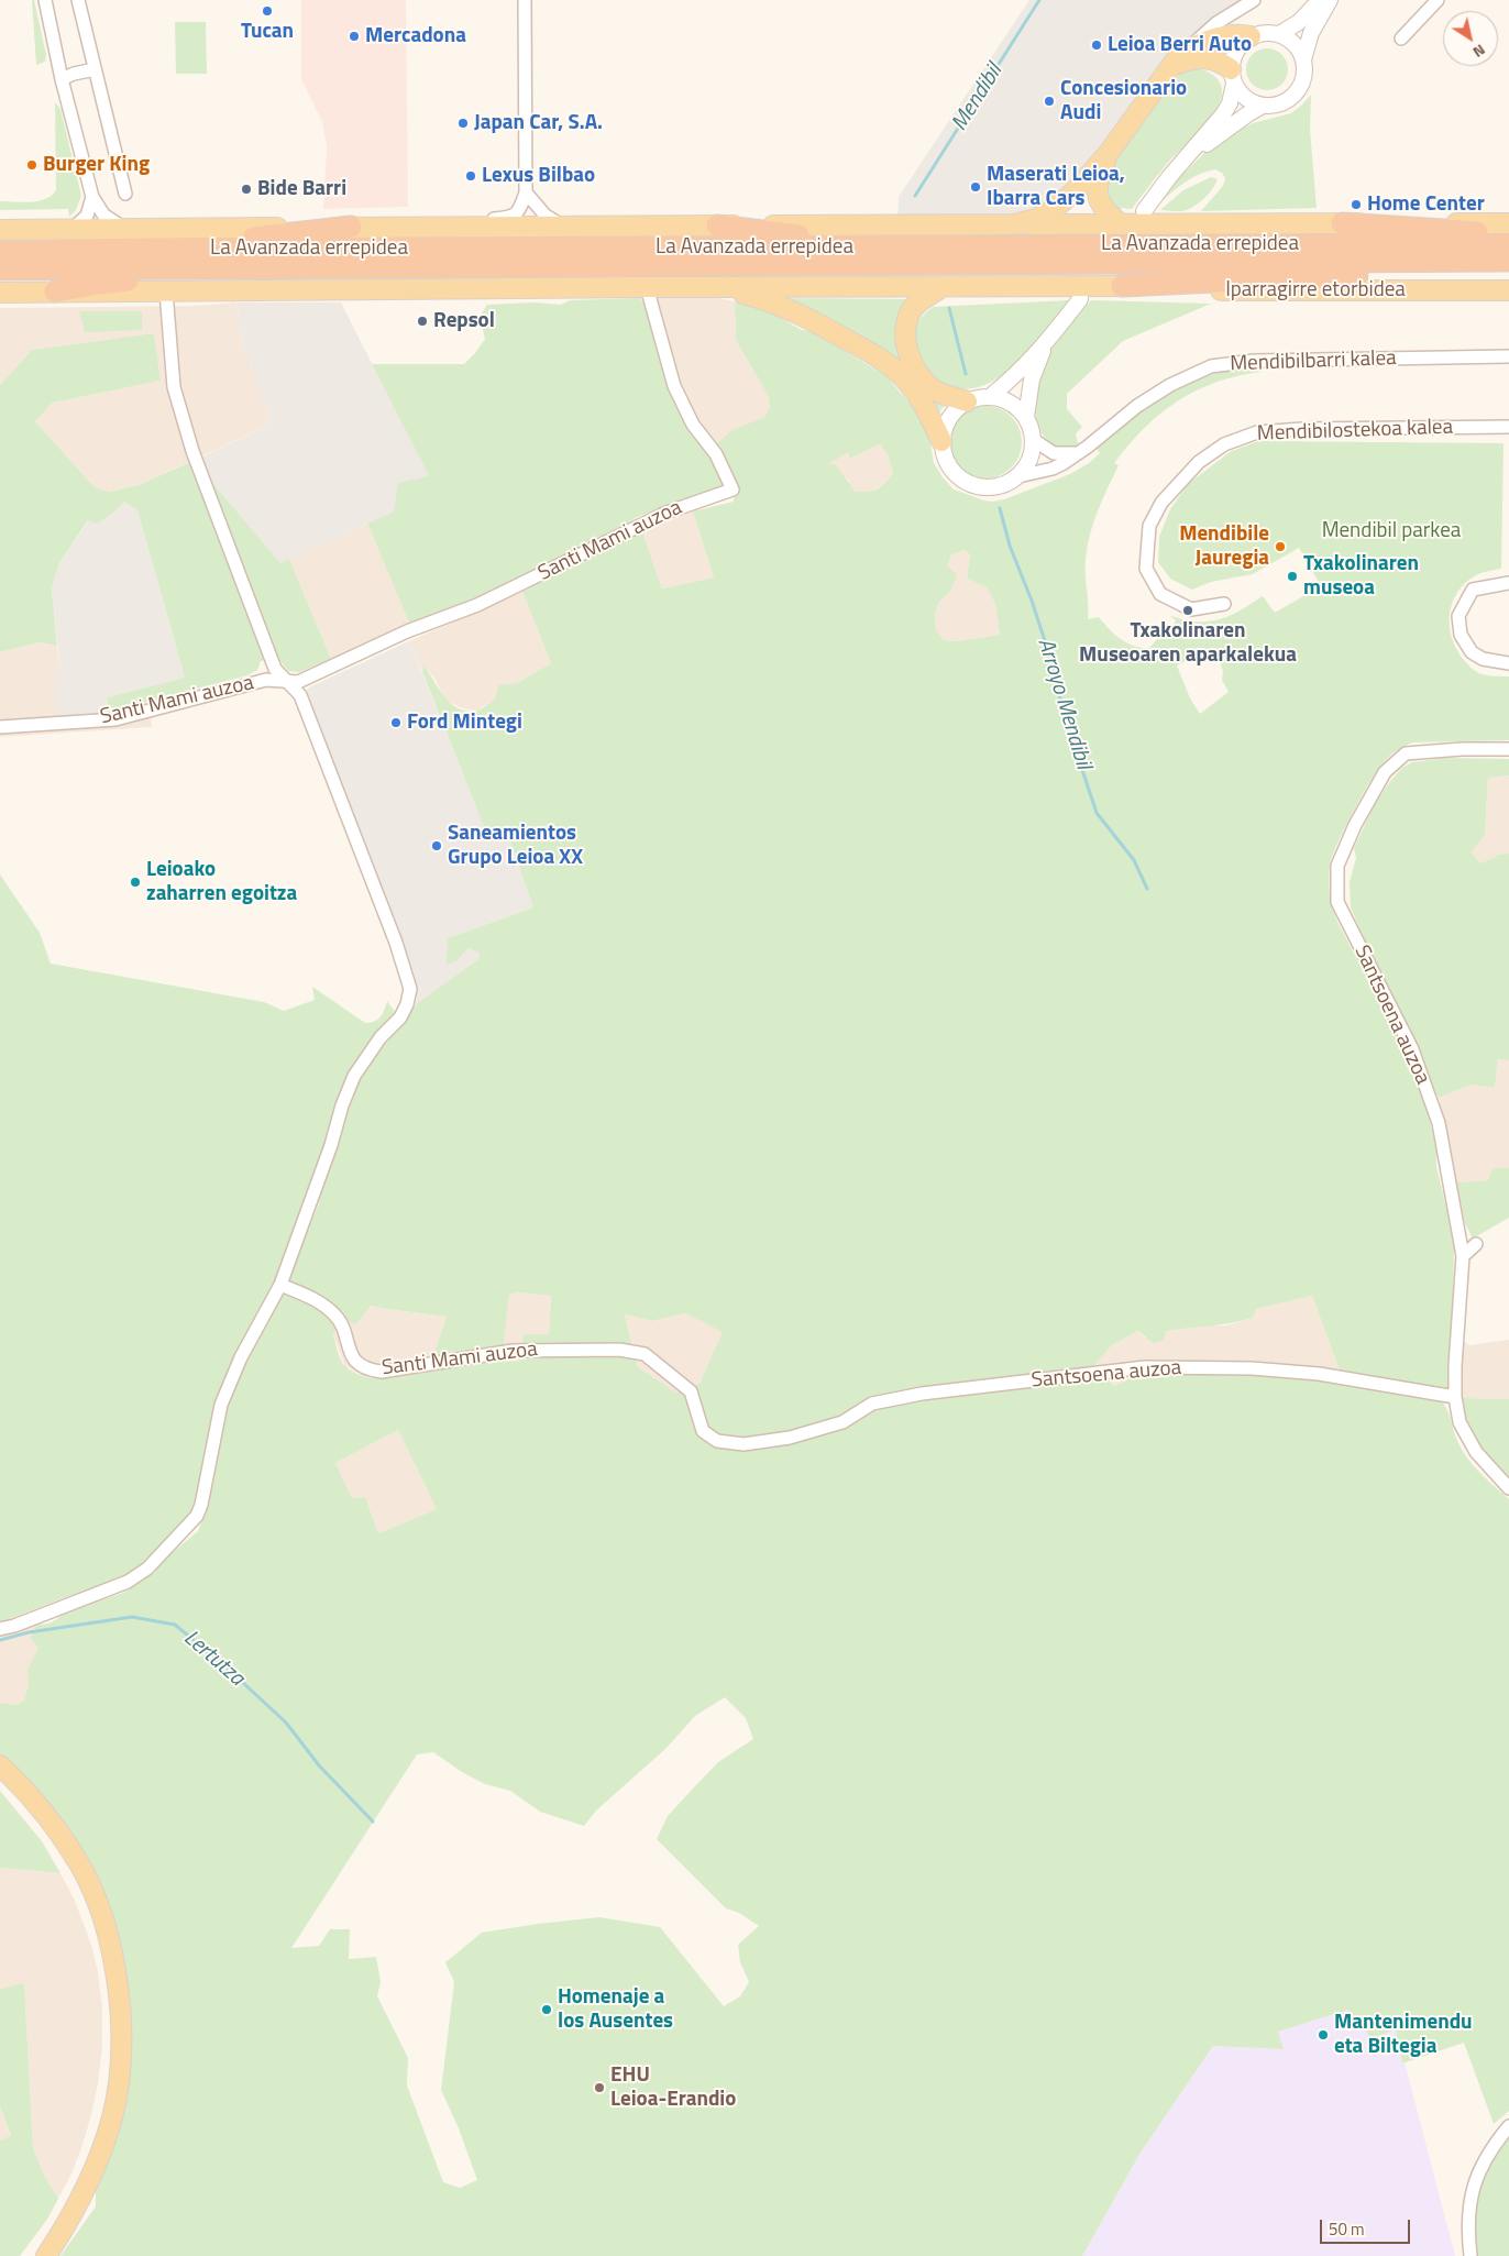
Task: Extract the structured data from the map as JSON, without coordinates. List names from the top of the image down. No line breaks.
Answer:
{"streets":{"highway":["La Avanzada errepidea"],"main road":["Iparragirre etorbidea"],"street":["Mendibilbarri kalea","Mendibilostekoa kalea","Santi Mami auzoa","Santsoena auzoa"]},"crossings":[["Santi Mami auzoa","Santsoena auzoa"]],"water":["Mendibil","Arroyo Mendibil","Lertutza"],"parks":["Mendibil parkea"],"places":["Tucan","Mercadona","Leioa Berri Auto","Concesionario Audi","Japan Car, S.A.","Burger King","Lexus Bilbao","Maserati Leioa, Ibarra Cars","Bide Barri","Home Center","Repsol","Mendibile Jauregia","Txakolinaren museoa","Txakolinaren Museoaren aparkalekua","Ford Mintegi","Saneamientos Grupo Leioa XX","Leioako zaharren egoitza","Homenaje a los Ausentes","Mantenimendu eta Biltegia","EHU Leioa-Erandio"],"scale_bar":"50 m","north":"bottom right"}
